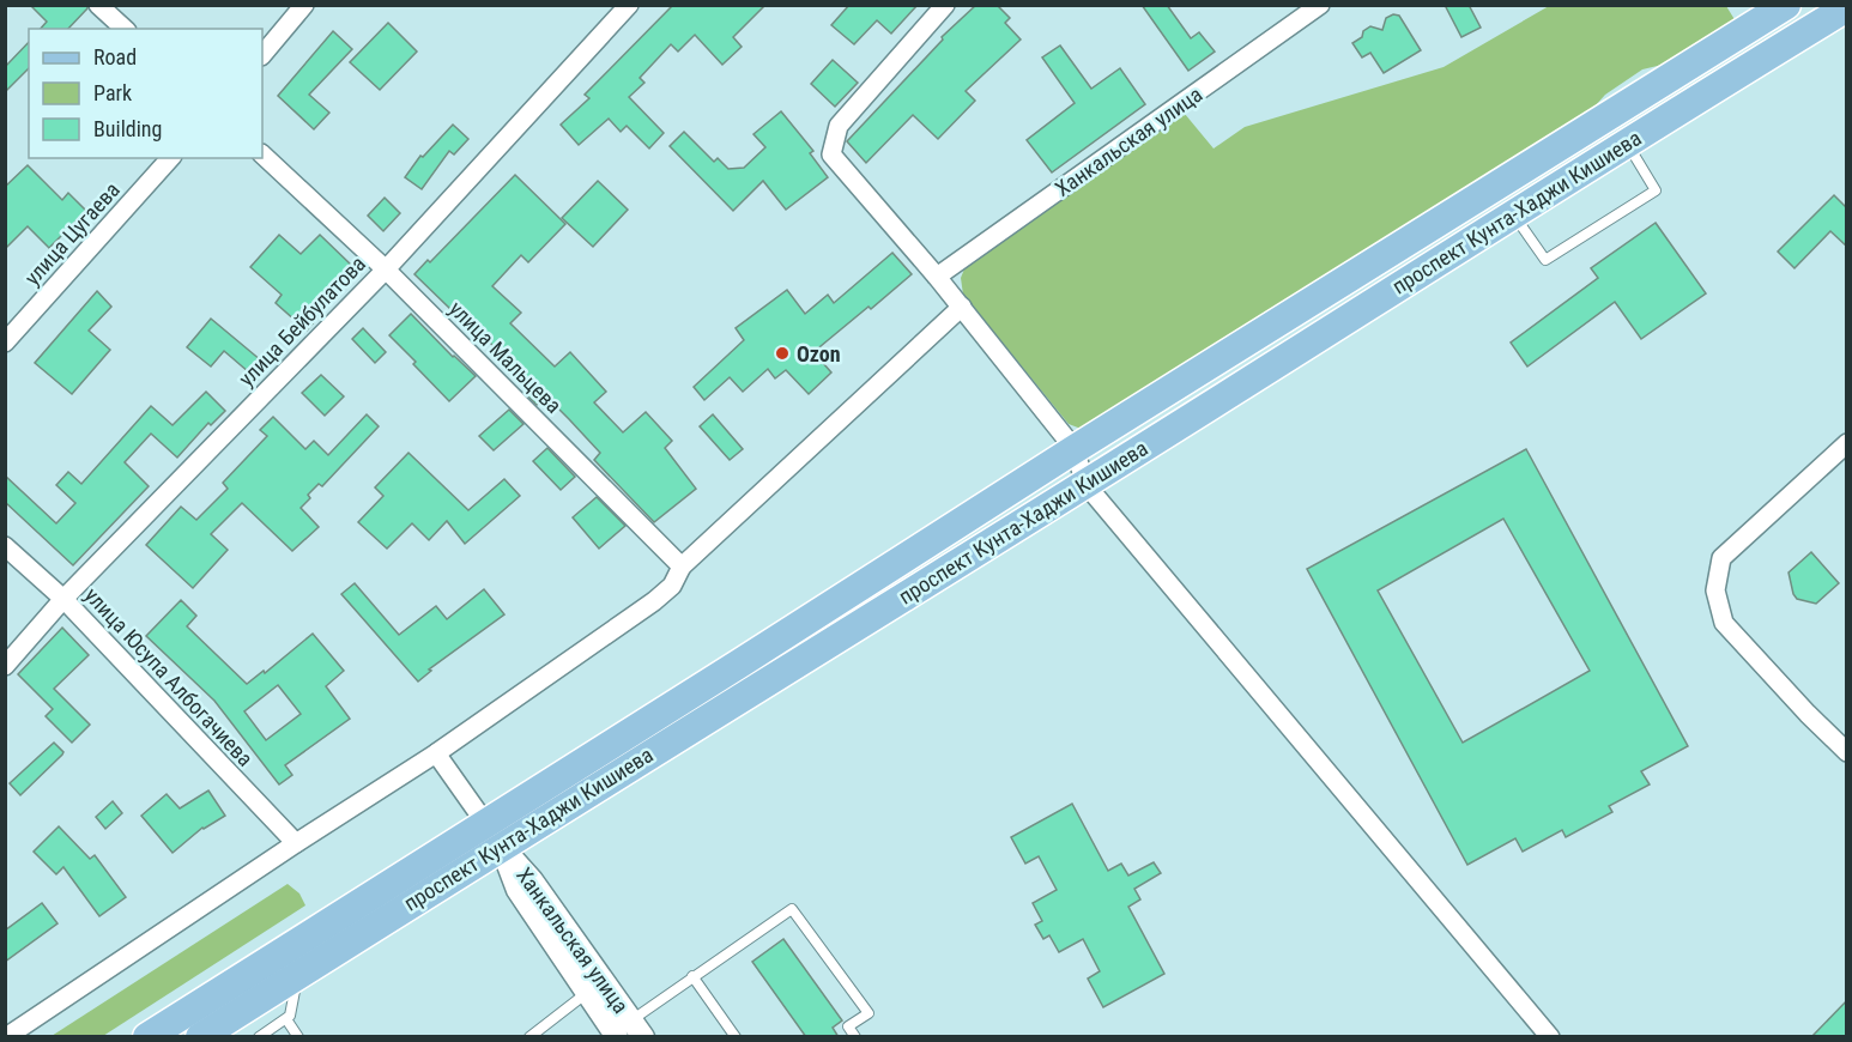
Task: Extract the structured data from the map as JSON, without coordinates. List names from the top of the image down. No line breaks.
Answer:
{"streets":{"main road":["проспект Кунта-Хаджи Кишиева"],"street":["Ханкальская улица","улица Цугаева","улица Бейбулатова","улица Мальцева","улица Юсупа Албогачиева"]},"crossings":[["Ханкальская улица","проспект Кунта-Хаджи Кишиева"],["улица Бейбулатова","улица Мальцева"],["улица Бейбулатова","улица Юсупа Албогачиева"]],"places":["Ozon"],"legend":["Road","Park","Building"]}
